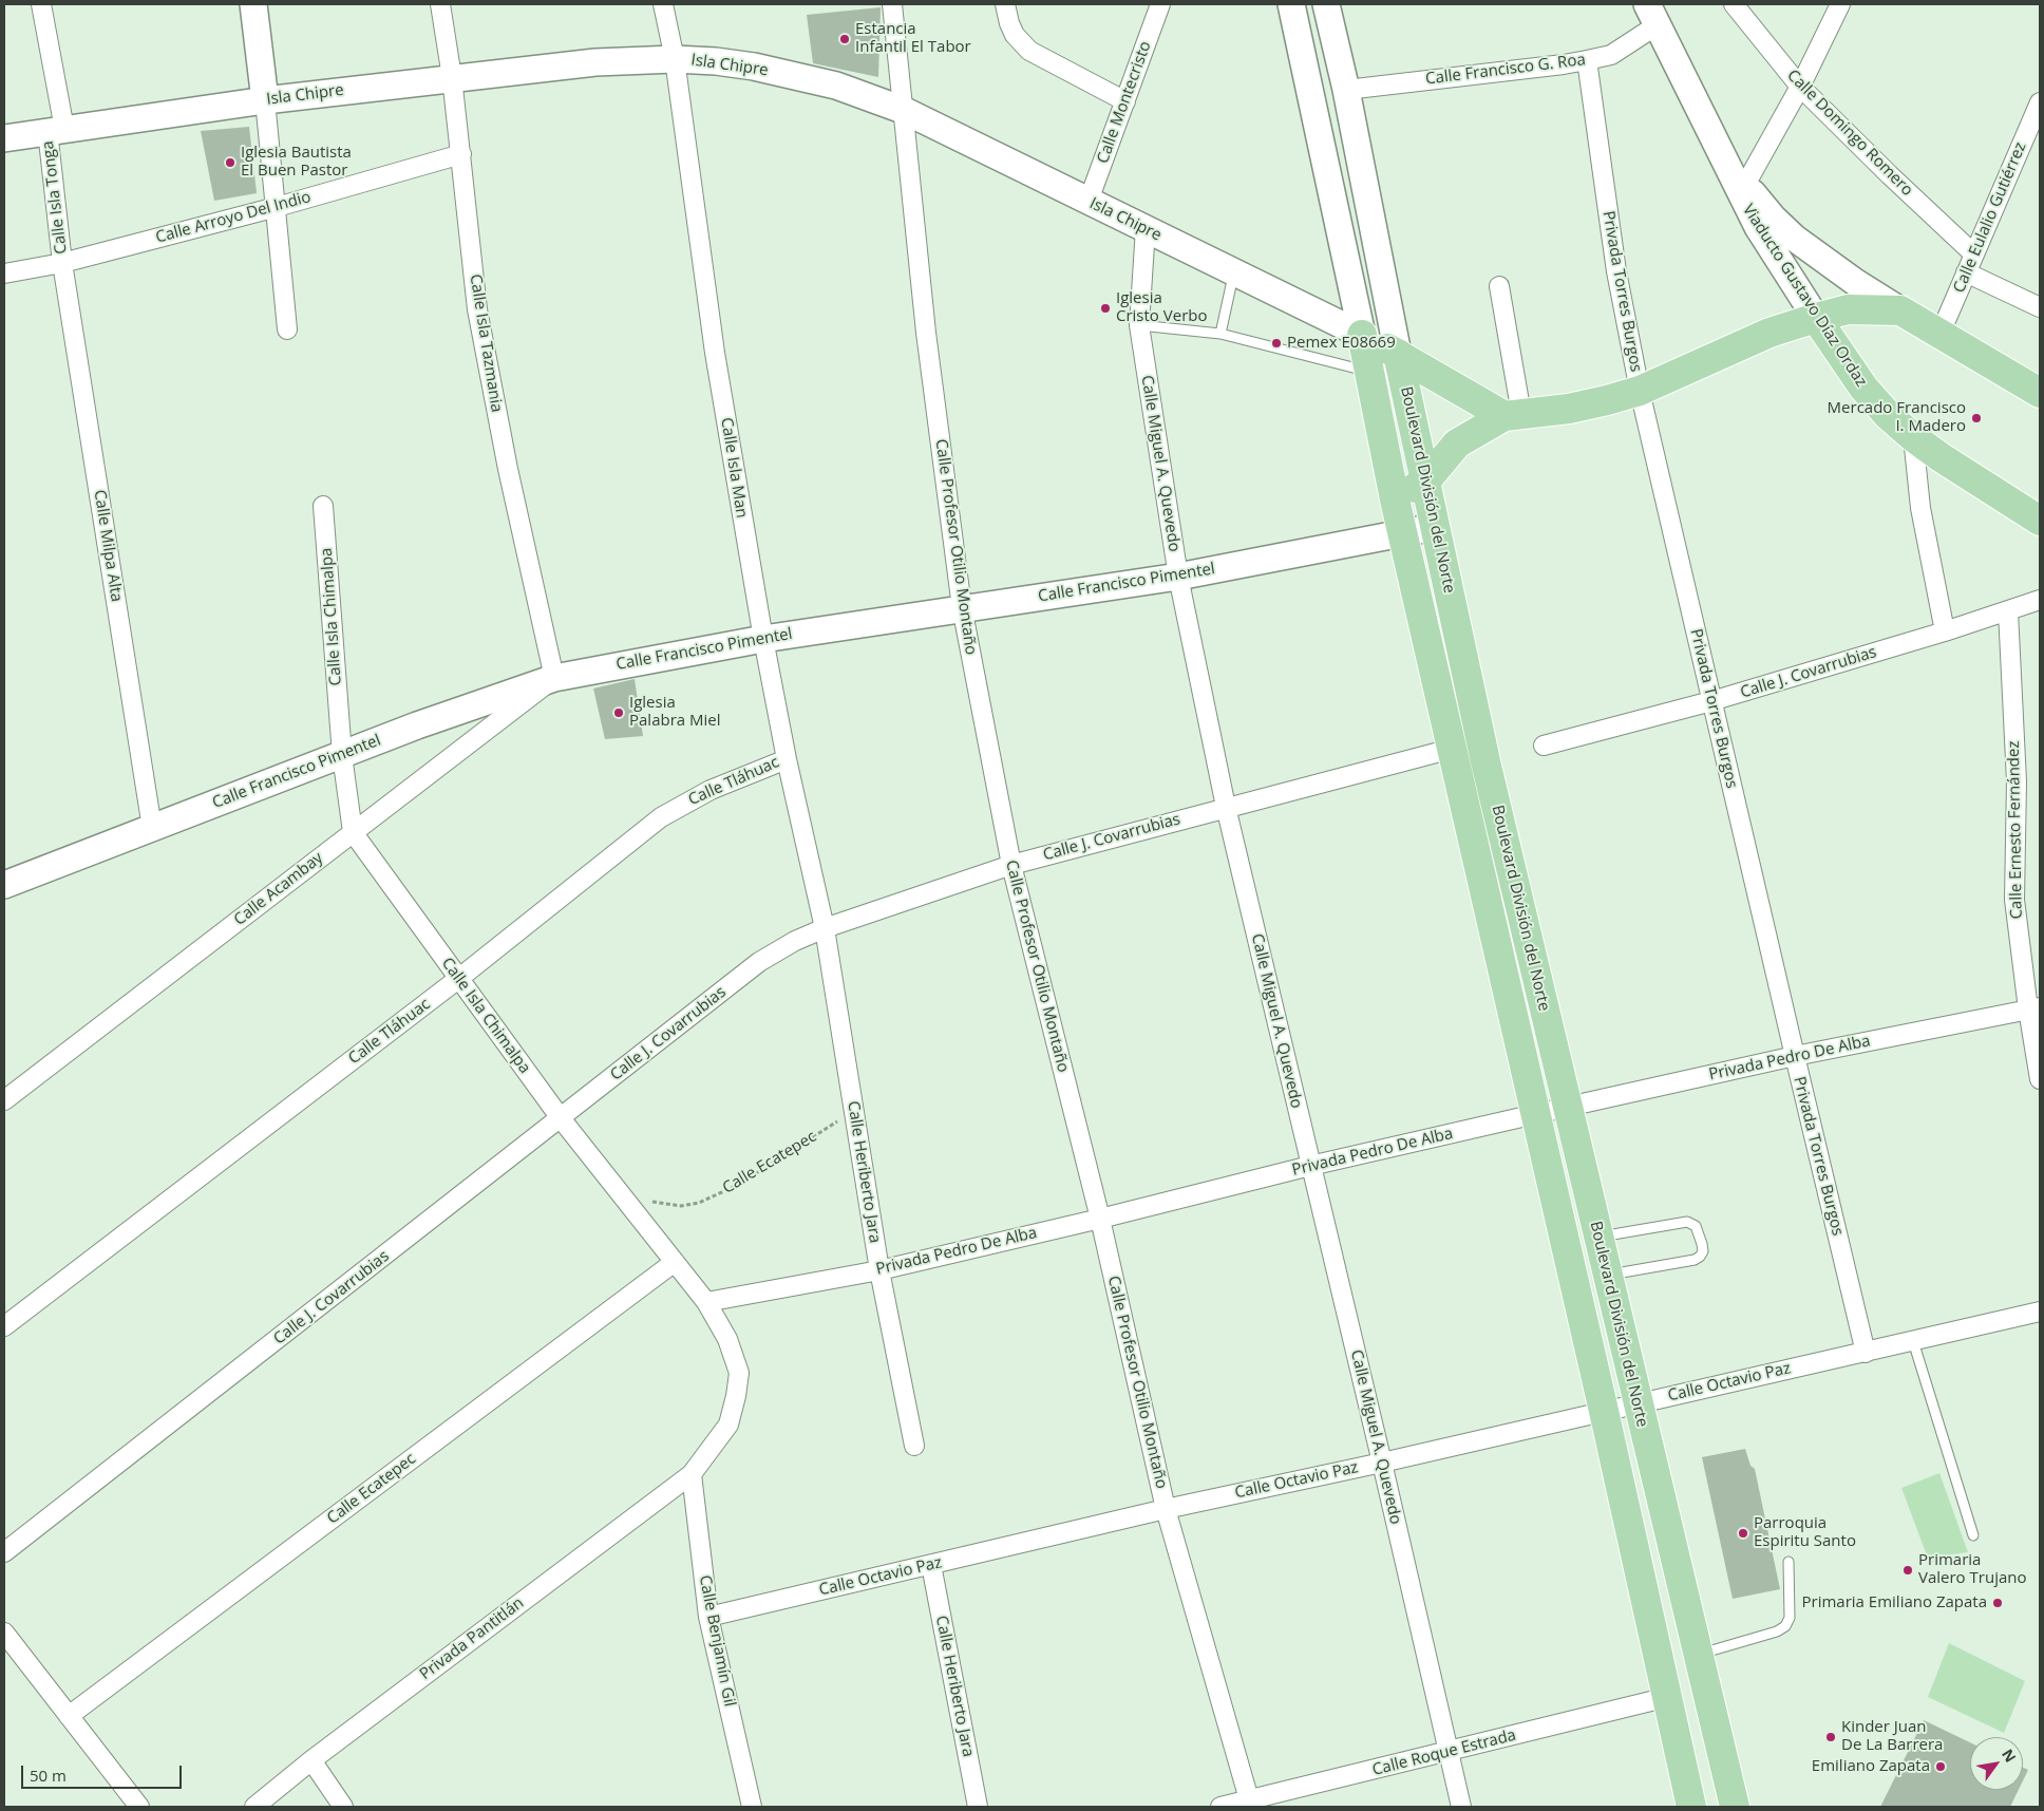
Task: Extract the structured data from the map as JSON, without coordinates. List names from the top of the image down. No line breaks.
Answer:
{"streets":{"main road":["Isla Chipre","Viaducto Gustavo Díaz Ordaz","Boulevard División del Norte","Calle Francisco Pimentel"],"street":["Calle Francisco G. Roa","Calle Montecristo","Calle Domingo Romero","Calle Isla Tonga","Calle Arroyo Del Indio","Calle Eulalio Gutiérrez","Privada Torres Burgos","Calle Isla Tazmania","Calle Miguel A. Quevedo","Calle Isla Man","Calle Milpa Alta","Calle Profesor Otilio Montaño","Calle Isla Chimalpa","Calle J. Covarrubias","Calle Tláhuac","Calle Ernesto Fernández","Calle Acambay","Privada Pedro De Alba","Calle Ecatepec","Calle Heriberto Jara","Calle Octavio Paz","Privada Pantitlán","Calle Benjamín Gil","Calle Roque Estrada"]},"crossings":[["Isla Chipre","Calle Montecristo"],["Isla Chipre","Calle Isla Tonga"],["Isla Chipre","Calle Isla Tazmania"],["Isla Chipre","Calle Miguel A. Quevedo"],["Isla Chipre","Calle Isla Man"],["Isla Chipre","Boulevard División del Norte"],["Isla Chipre","Calle Profesor Otilio Montaño"],["Calle Francisco G. Roa","Privada Torres Burgos"],["Calle Francisco G. Roa","Boulevard División del Norte"],["Calle Domingo Romero","Calle Eulalio Gutiérrez"],["Calle Isla Tonga","Calle Arroyo Del Indio"],["Calle Isla Tonga","Calle Milpa Alta"],["Calle Arroyo Del Indio","Calle Isla Tazmania"],["Calle Arroyo Del Indio","Calle Milpa Alta"],["Privada Torres Burgos","Calle J. Covarrubias"],["Privada Torres Burgos","Privada Pedro De Alba"],["Privada Torres Burgos","Calle Octavio Paz"],["Calle Isla Tazmania","Calle Francisco Pimentel"],["Calle Isla Tazmania","Calle Acambay"],["Calle Miguel A. Quevedo","Calle Francisco Pimentel"],["Calle Miguel A. Quevedo","Calle J. Covarrubias"],["Calle Miguel A. Quevedo","Privada Pedro De Alba"],["Calle Miguel A. Quevedo","Calle Octavio Paz"],["Calle Miguel A. Quevedo","Calle Roque Estrada"],["Calle Isla Man","Calle Francisco Pimentel"],["Calle Isla Man","Calle J. Covarrubias"],["Calle Isla Man","Calle Tláhuac"],["Calle Isla Man","Calle Heriberto Jara"],["Boulevard División del Norte","Calle Francisco Pimentel"],["Boulevard División del Norte","Calle J. Covarrubias"],["Boulevard División del Norte","Privada Pedro De Alba"],["Boulevard División del Norte","Calle Octavio Paz"],["Boulevard División del Norte","Calle Roque Estrada"],["Calle Milpa Alta","Calle Francisco Pimentel"],["Calle Profesor Otilio Montaño","Calle Francisco Pimentel"],["Calle Profesor Otilio Montaño","Calle J. Covarrubias"],["Calle Profesor Otilio Montaño","Privada Pedro De Alba"],["Calle Profesor Otilio Montaño","Calle Octavio Paz"],["Calle Profesor Otilio Montaño","Calle Roque Estrada"],["Calle Francisco Pimentel","Calle Isla Chimalpa"],["Calle Francisco Pimentel","Calle Acambay"],["Calle Isla Chimalpa","Calle J. Covarrubias"],["Calle Isla Chimalpa","Calle Tláhuac"],["Calle Isla Chimalpa","Calle Acambay"],["Calle Isla Chimalpa","Privada Pedro De Alba"],["Calle Isla Chimalpa","Calle Ecatepec"],["Calle Isla Chimalpa","Privada Pantitlán"],["Calle Isla Chimalpa","Calle Benjamín Gil"],["Calle J. Covarrubias","Calle Ernesto Fernández"],["Calle J. Covarrubias","Calle Heriberto Jara"],["Calle Ernesto Fernández","Privada Pedro De Alba"],["Privada Pedro De Alba","Calle Heriberto Jara"],["Calle Ecatepec","Calle Heriberto Jara"],["Calle Heriberto Jara","Calle Octavio Paz"],["Calle Octavio Paz","Calle Benjamín Gil"],["Privada Pantitlán","Calle Benjamín Gil"]],"places":["Estancia Infantil El Tabor","Iglesia Bautista El Buen Pastor","Iglesia Cristo Verbo","Pemex E08669","Mercado Francisco I. Madero","Iglesia Palabra Miel","Parroquia Espiritu Santo","Primaria Valero Trujano","Primaria Emiliano Zapata","Kinder Juan De La Barrera","Emiliano Zapata"],"scale_bar":"50 m","north":"top right"}
